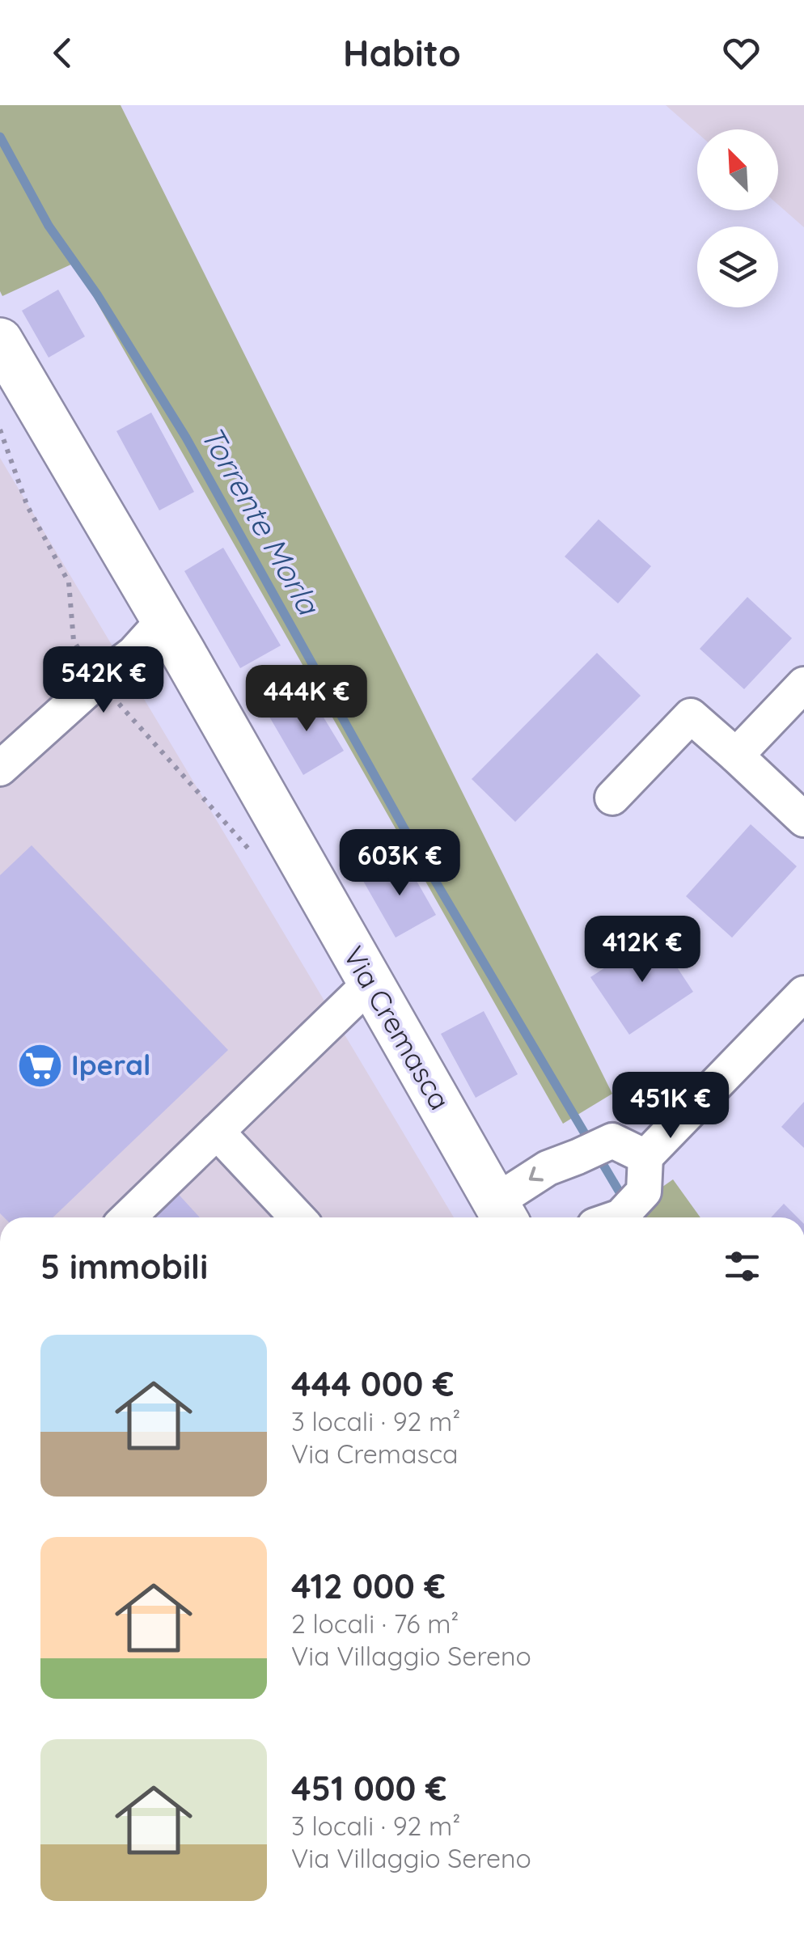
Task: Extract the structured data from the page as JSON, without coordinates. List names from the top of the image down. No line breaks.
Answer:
{"streets":{"main road":["Via Cremasca"]},"water":["Torrente Morla"],"places":{"supermarket":["Iperal"]},"north":"top left","page":{"header":"Habito","price":["542K €","444K €","603K €","412K €","451K €"],"heading":"5 immobili","list":[{"name":"444 000 €","note":"3 locali · 92 m² · Via Cremasca"},{"name":"412 000 €","note":"2 locali · 76 m² · Via Villaggio Sereno"},{"name":"451 000 €","note":"3 locali · 92 m² · Via Villaggio Sereno"}]}}
